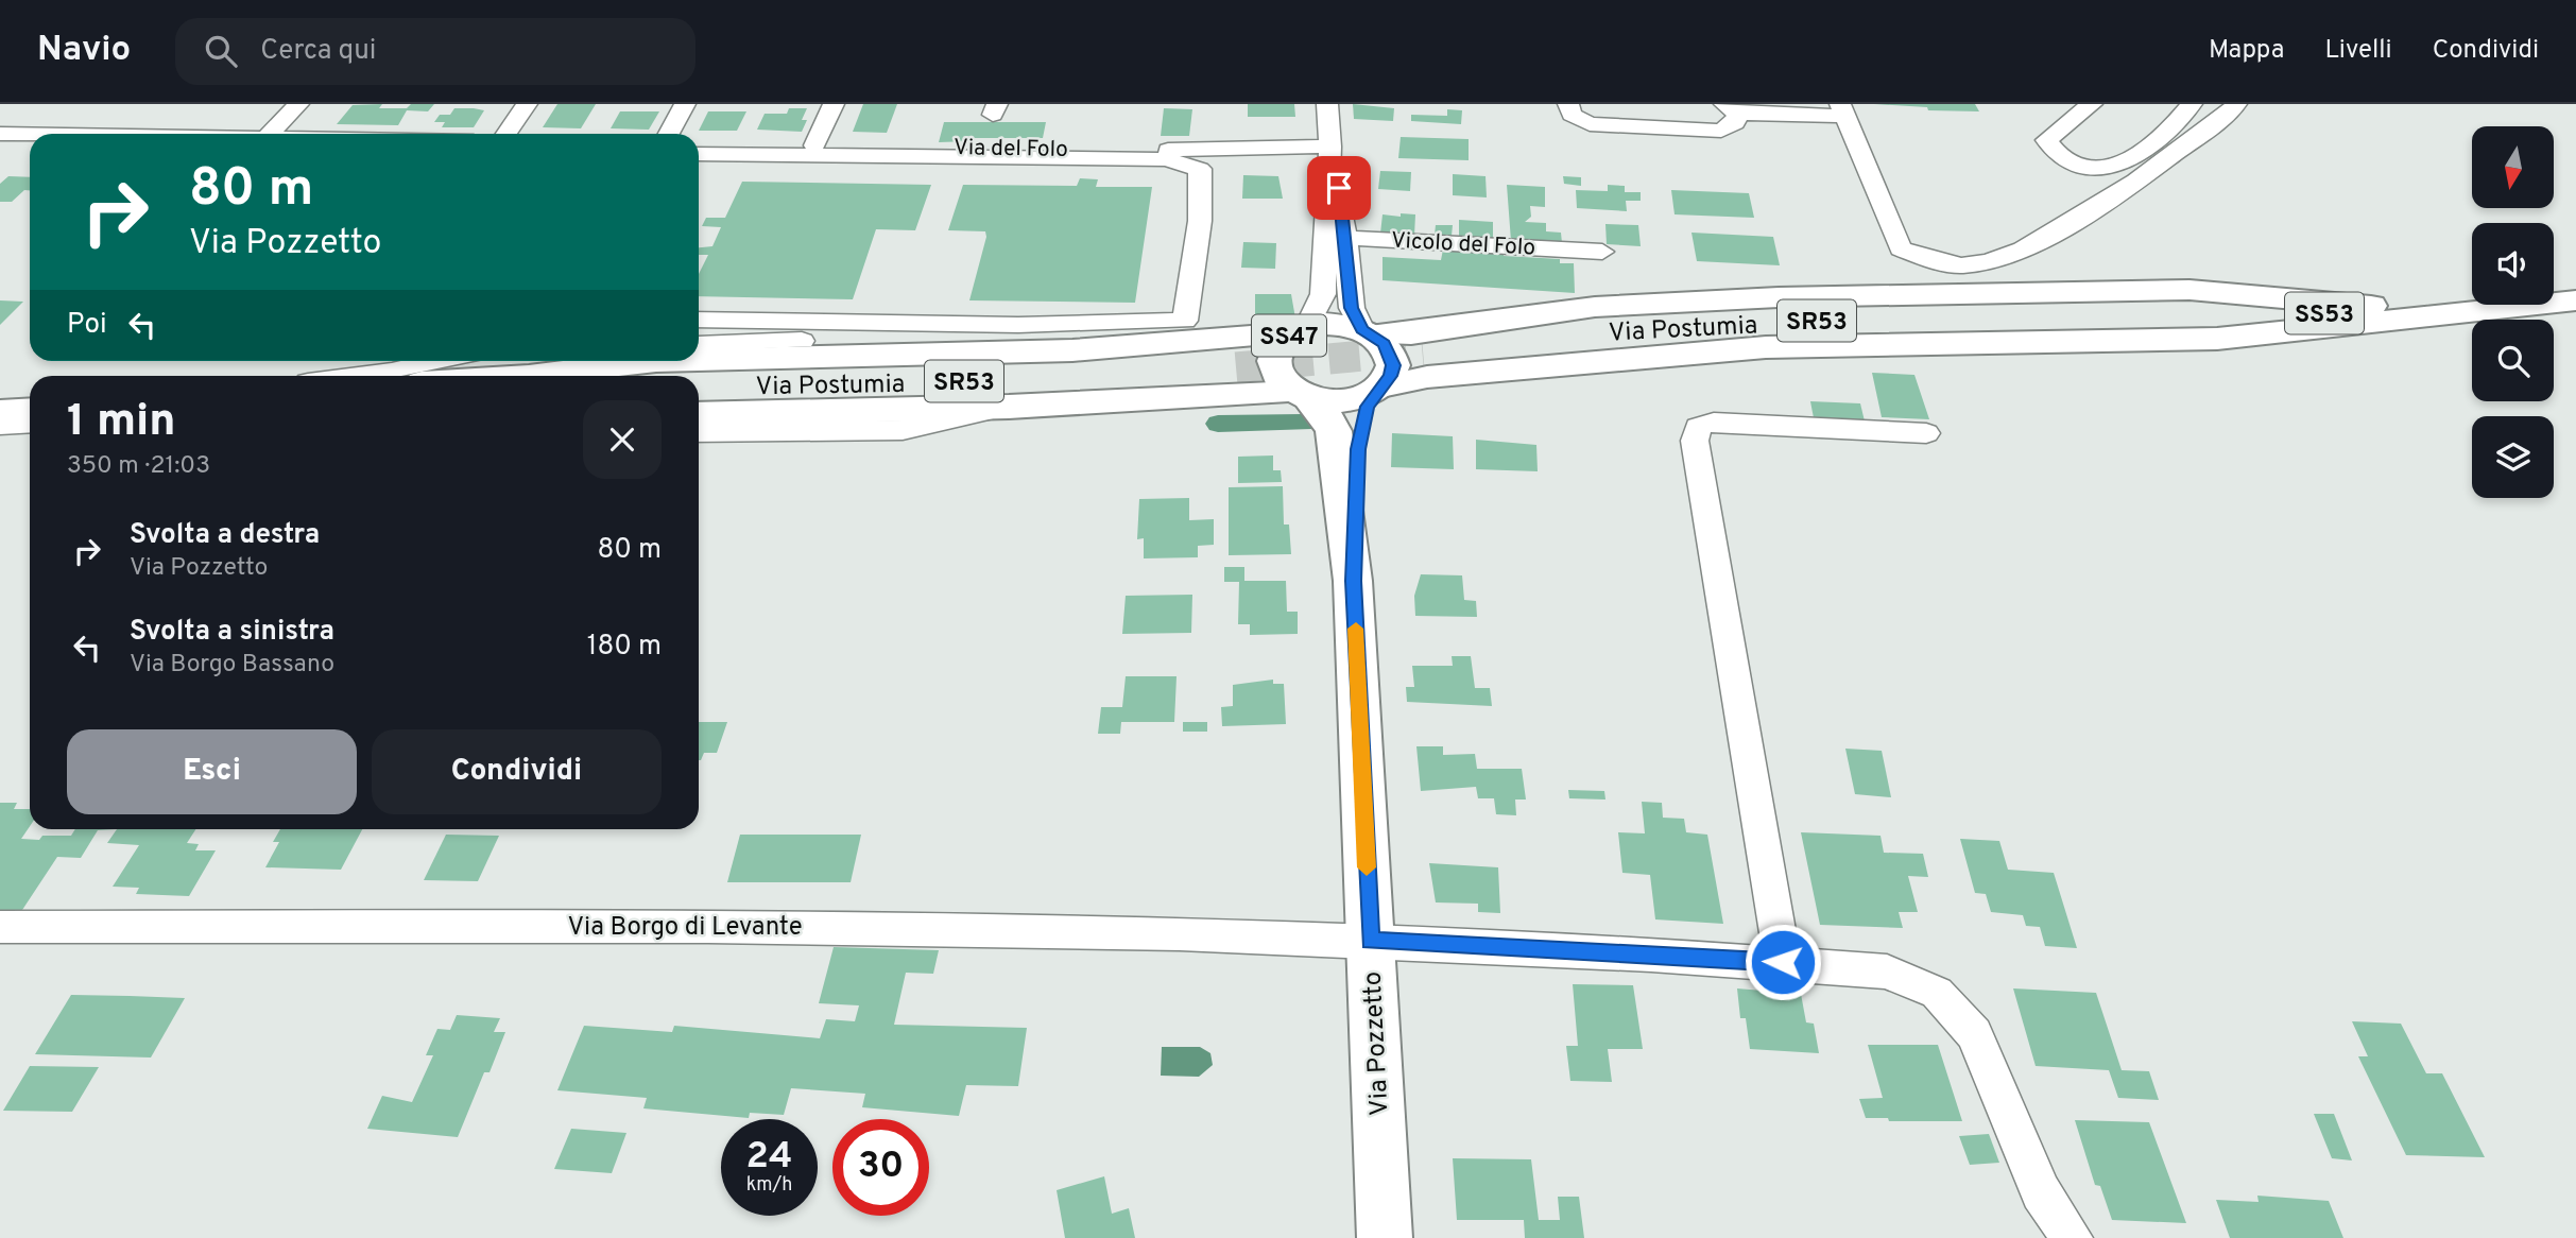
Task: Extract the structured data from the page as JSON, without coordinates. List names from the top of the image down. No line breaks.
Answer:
{"streets":{"main road":["SS53","SR53","Via Postumia","SS47","Via Pozzetto"],"street":["Via del Folo","Vicolo del Folo","Via Borgo di Levante"]},"crossings":[["SS53","Via Postumia"],["SS47","Via Pozzetto"],["Via Borgo di Levante","Via Pozzetto"]],"north":"bottom","page":{"header":"Navio","search":"Cerca qui","nav":["Mappa","Livelli","Condividi"],"turn":["80 m","Via Pozzetto"],"then":"Poi","heading":["1 min","350 m · 21:03"],"list":[{"name":"Svolta a destra","note":"Via Pozzetto","value":"80 m"},{"name":"Svolta a sinistra","note":"Via Borgo Bassano","value":"180 m"}],"buttons":["Esci","Condividi"],"speed":"24 km/h","limit":"30"}}
